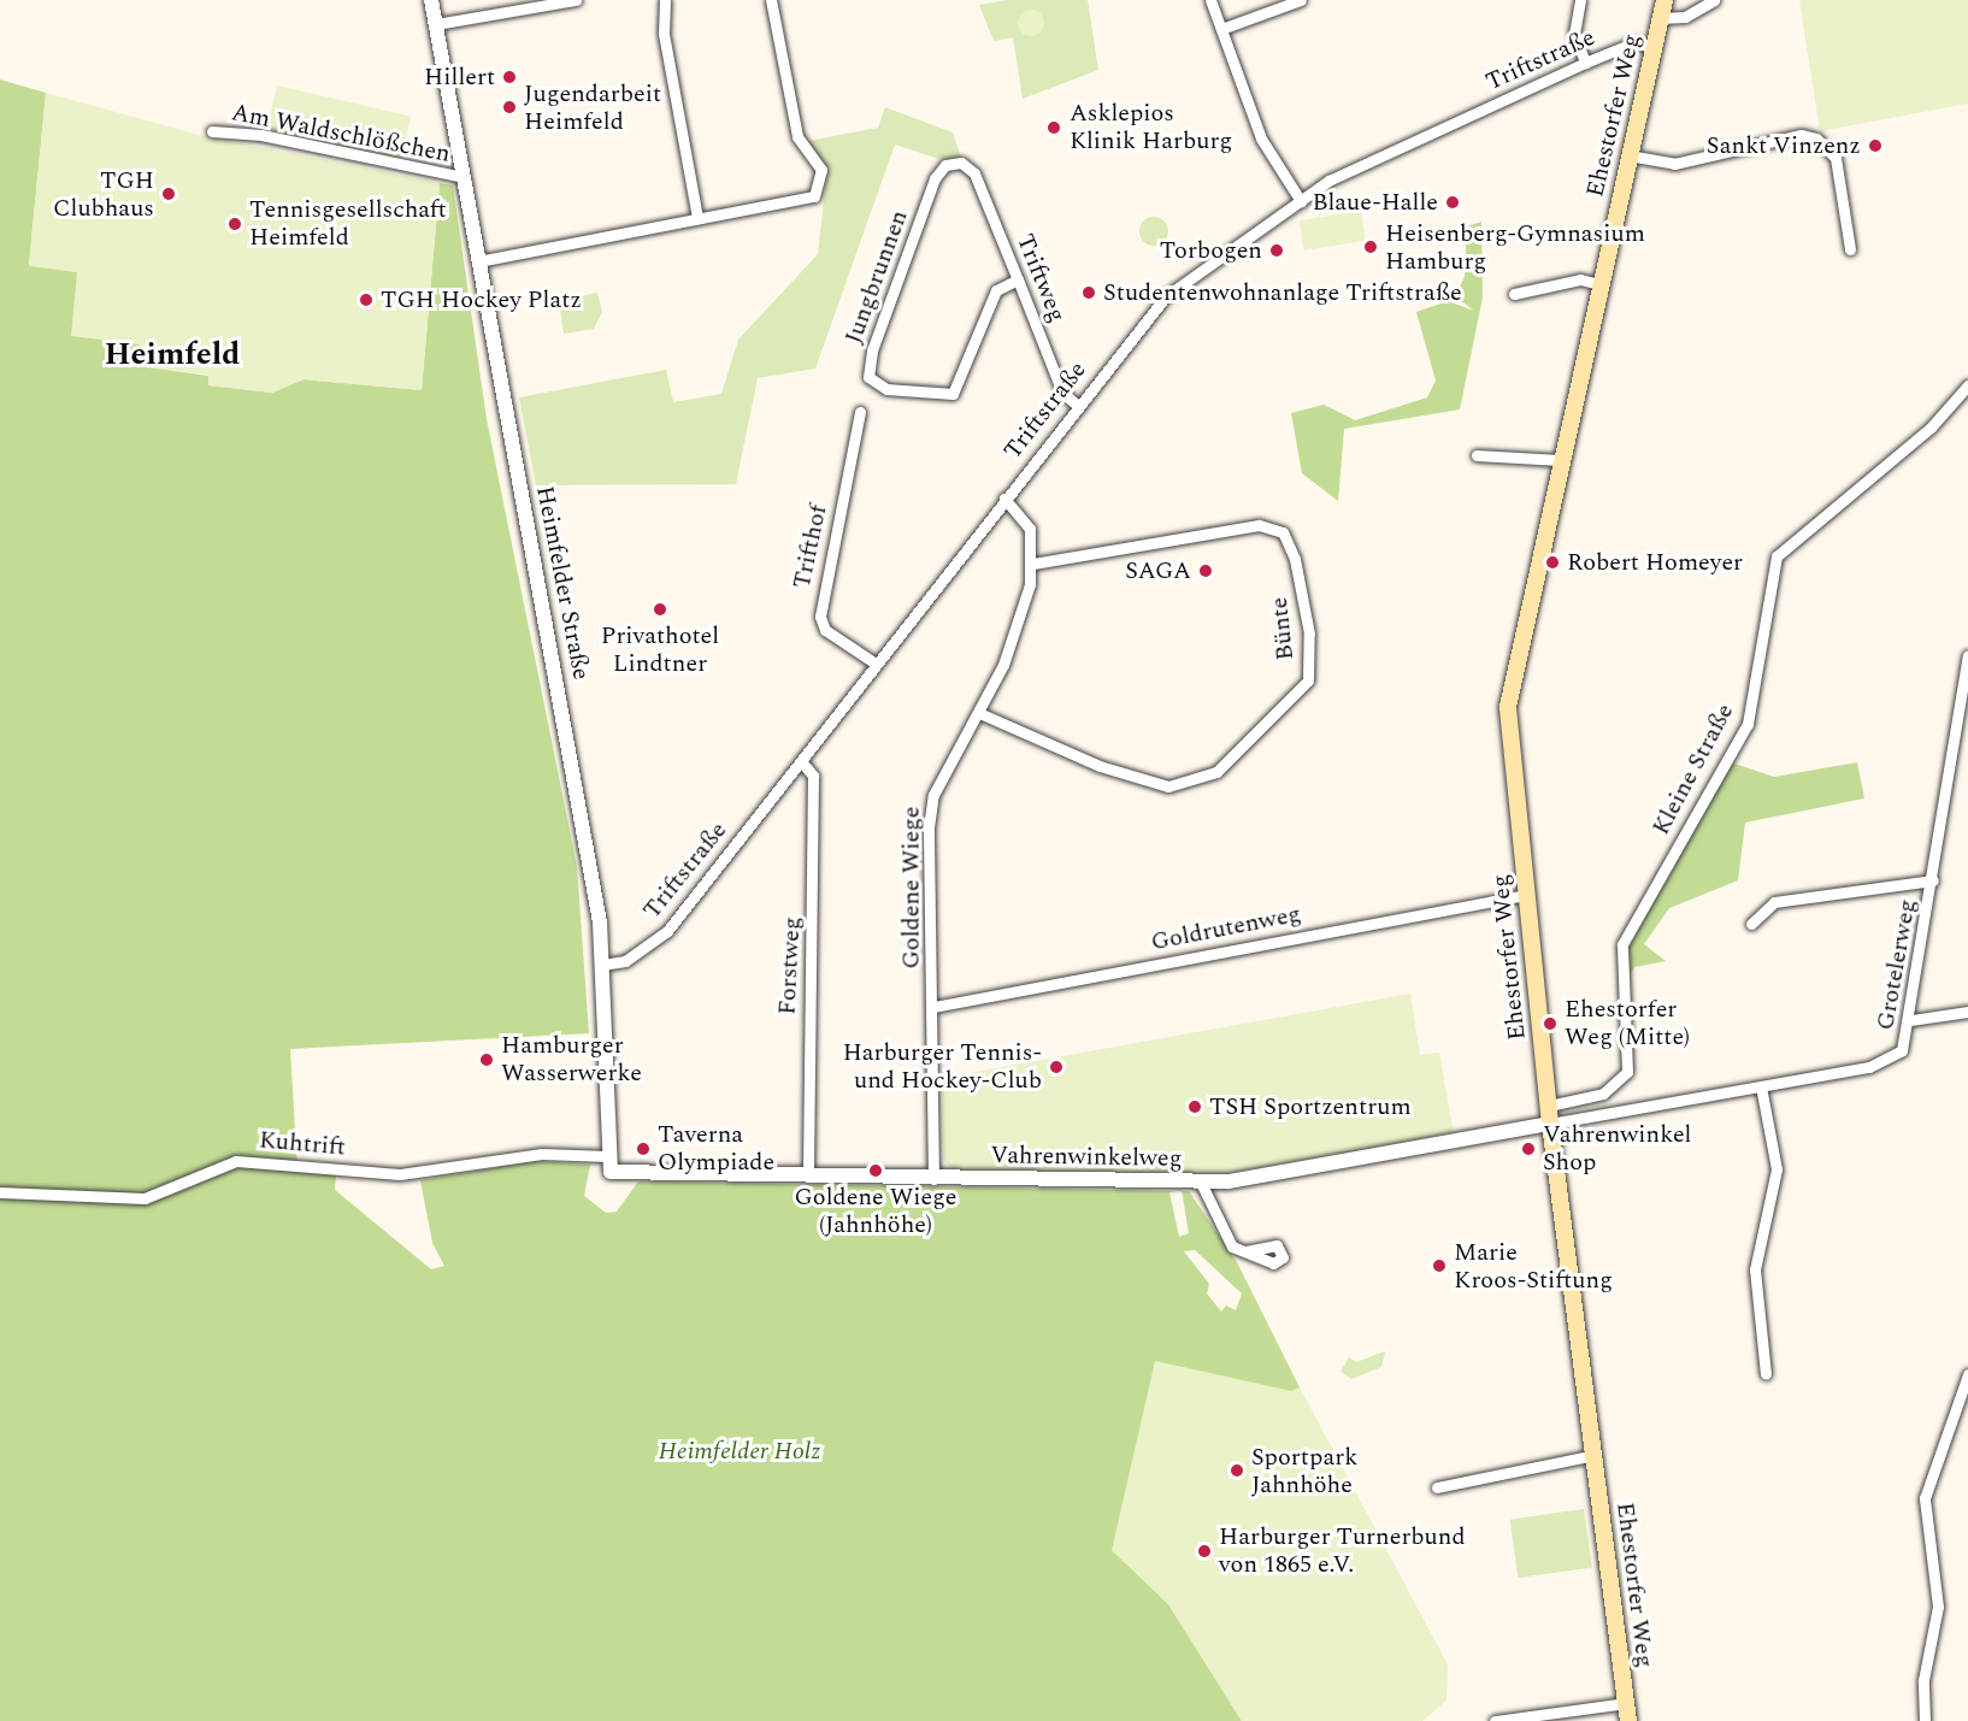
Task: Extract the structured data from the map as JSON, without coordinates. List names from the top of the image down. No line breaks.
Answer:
{"streets":{"main road":["Ehestorfer Weg"],"street":["Triftstraße","Am Waldschlößchen","Jungbrunnen","Triftweg","Trifthof","Heimfelder Straße","Bünte","Kleine Straße","Goldene Wiege","Goldrutenweg","Grotelerweg","Forstweg","Kuhtrift","Vahrenwinkelweg"]},"crossings":[["Triftstraße","Ehestorfer Weg"],["Triftstraße","Triftweg"],["Triftstraße","Trifthof"],["Triftstraße","Heimfelder Straße"],["Triftstraße","Goldene Wiege"],["Triftstraße","Forstweg"],["Ehestorfer Weg","Kleine Straße"],["Ehestorfer Weg","Goldrutenweg"],["Ehestorfer Weg","Grotelerweg"],["Ehestorfer Weg","Vahrenwinkelweg"],["Am Waldschlößchen","Heimfelder Straße"],["Jungbrunnen","Triftweg"],["Heimfelder Straße","Kuhtrift"],["Heimfelder Straße","Vahrenwinkelweg"],["Bünte","Goldene Wiege"],["Goldene Wiege","Goldrutenweg"],["Goldene Wiege","Vahrenwinkelweg"],["Grotelerweg","Vahrenwinkelweg"],["Forstweg","Vahrenwinkelweg"]],"districts":["Heimfeld"],"parks":["Heimfelder Holz"],"places":["Hillert","Jugendarbeit Heimfeld","Asklepios Klinik Harburg","Sankt Vinzenz","TGH Clubhaus","Blaue-Halle","Tennisgesellschaft Heimfeld","Heisenberg-Gymnasium Hamburg","Torbogen","Studentenwohnanlage Triftstraße","TGH Hockey Platz","Robert Homeyer","SAGA","Privathotel Lindtner","Ehestorfer Weg (Mitte)","Hamburger Wasserwerke","Harburger Tennis- und Hockey-Club","TSH Sportzentrum","Taverna Olympiade","Vahrenwinkel Shop","Goldene Wiege (Jahnhöhe)","Marie Kroos-Stiftung","Sportpark Jahnhöhe","Harburger Turnerbund von 1865 e.V."]}
